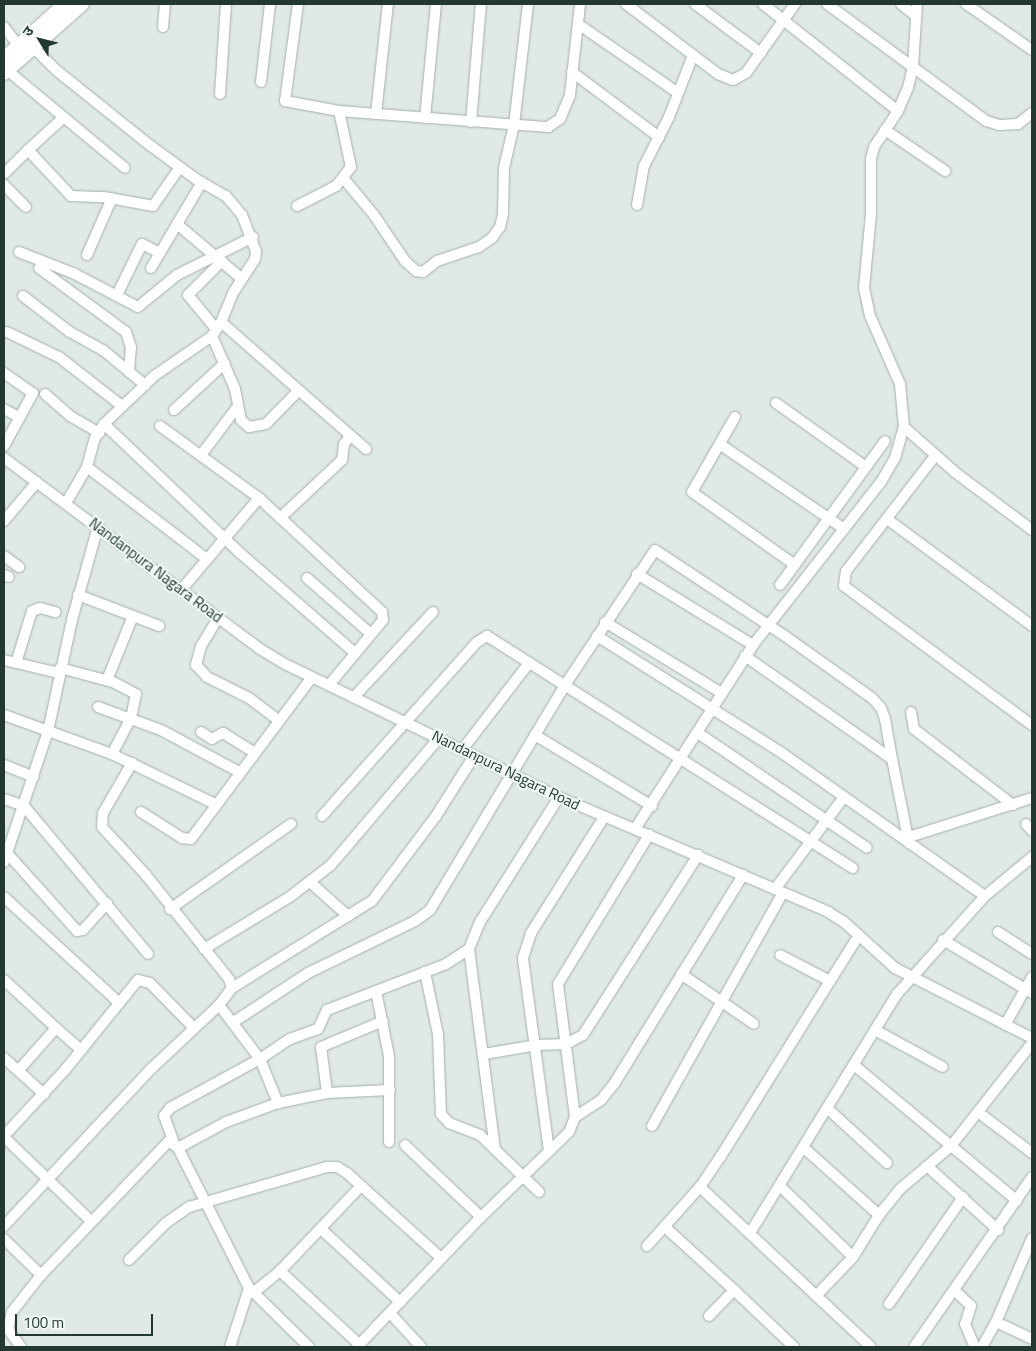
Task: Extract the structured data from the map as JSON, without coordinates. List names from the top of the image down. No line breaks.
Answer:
{"streets":{"street":["Nandanpura Nagara Road"]},"scale_bar":"100 m","north":"top left"}
